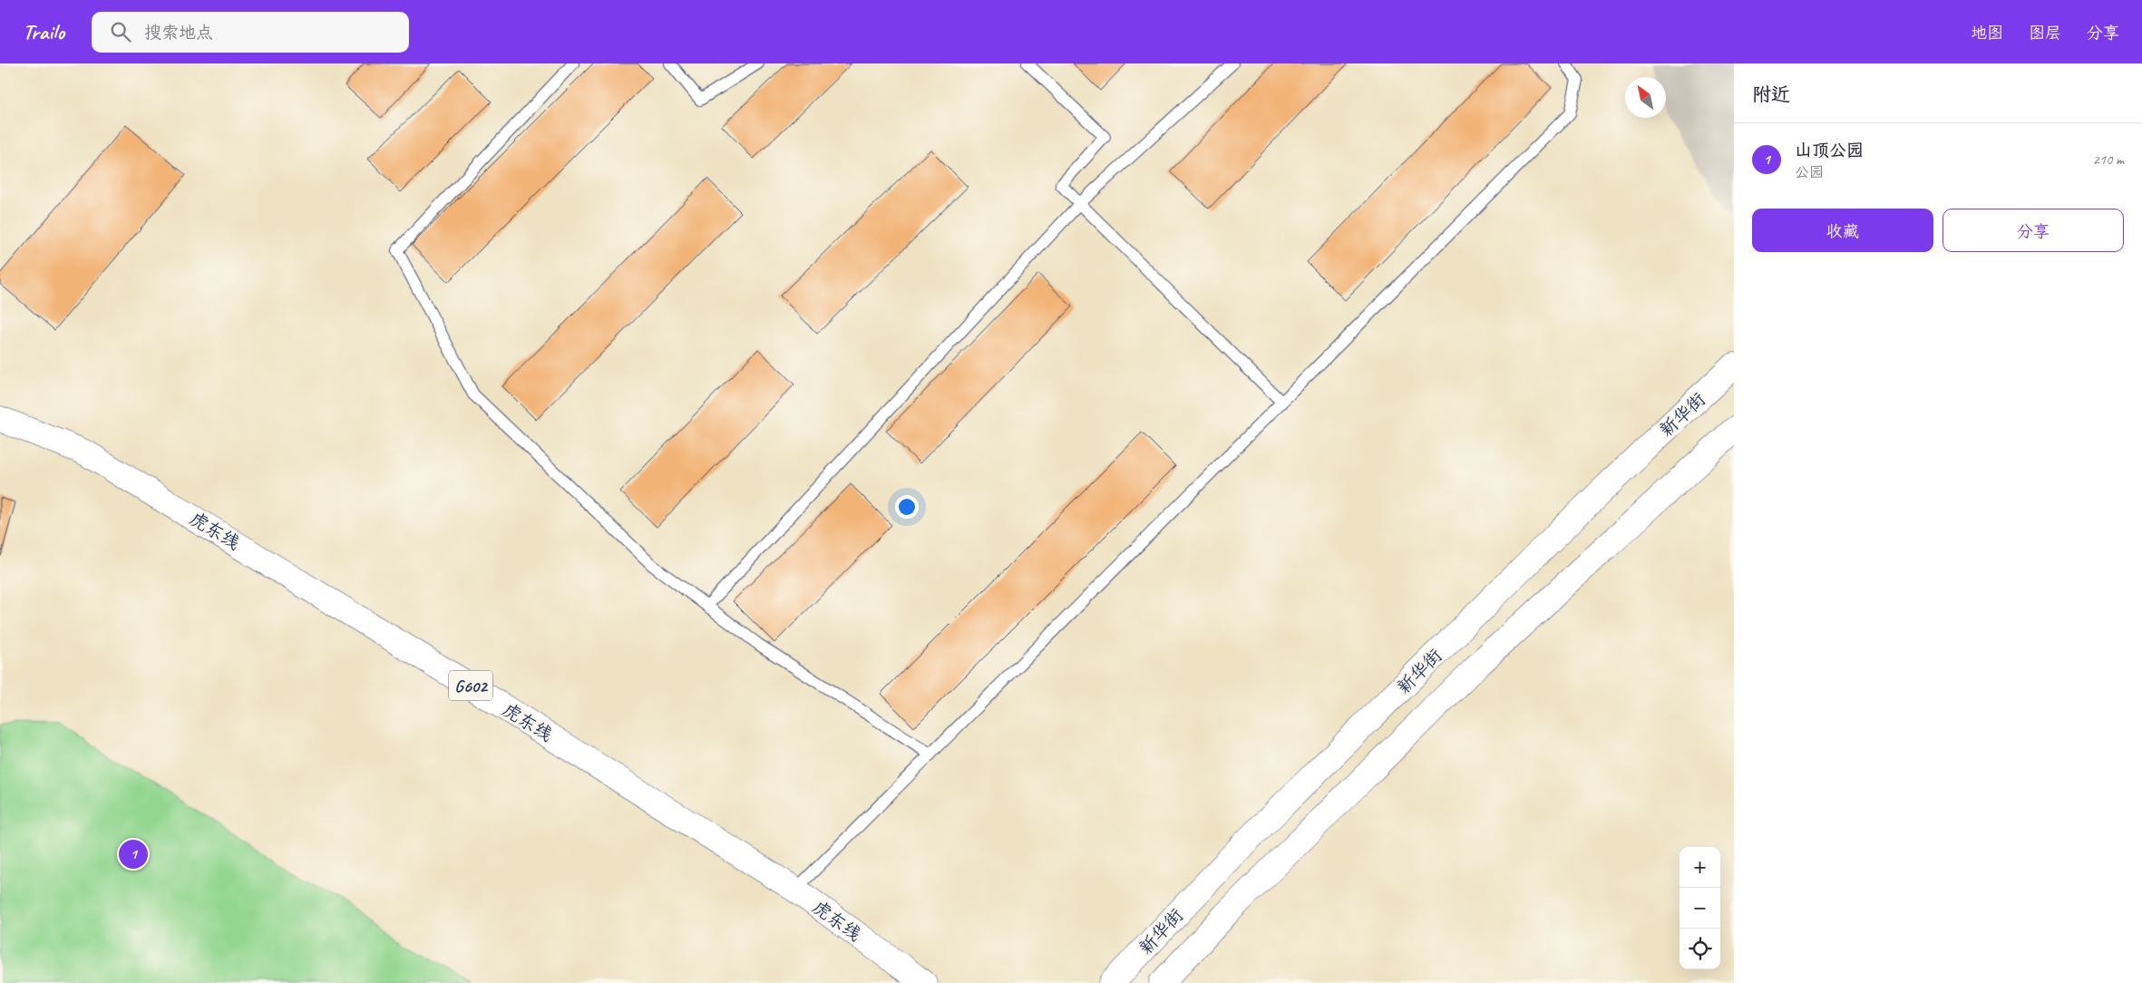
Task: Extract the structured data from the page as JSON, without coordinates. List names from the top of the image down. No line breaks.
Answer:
{"streets":{"main road":["新华街","虎东线","G602"]},"north":"top left","page":{"header":"Trailo","search":"搜索地点","nav":["地图","图层","分享"],"heading":"附近","list":[{"mark":"1","name":"山顶公园","note":"公园","value":"210 m"}],"buttons":["收藏","分享"],"pins":"1","map_buttons":["+","−"]}}
